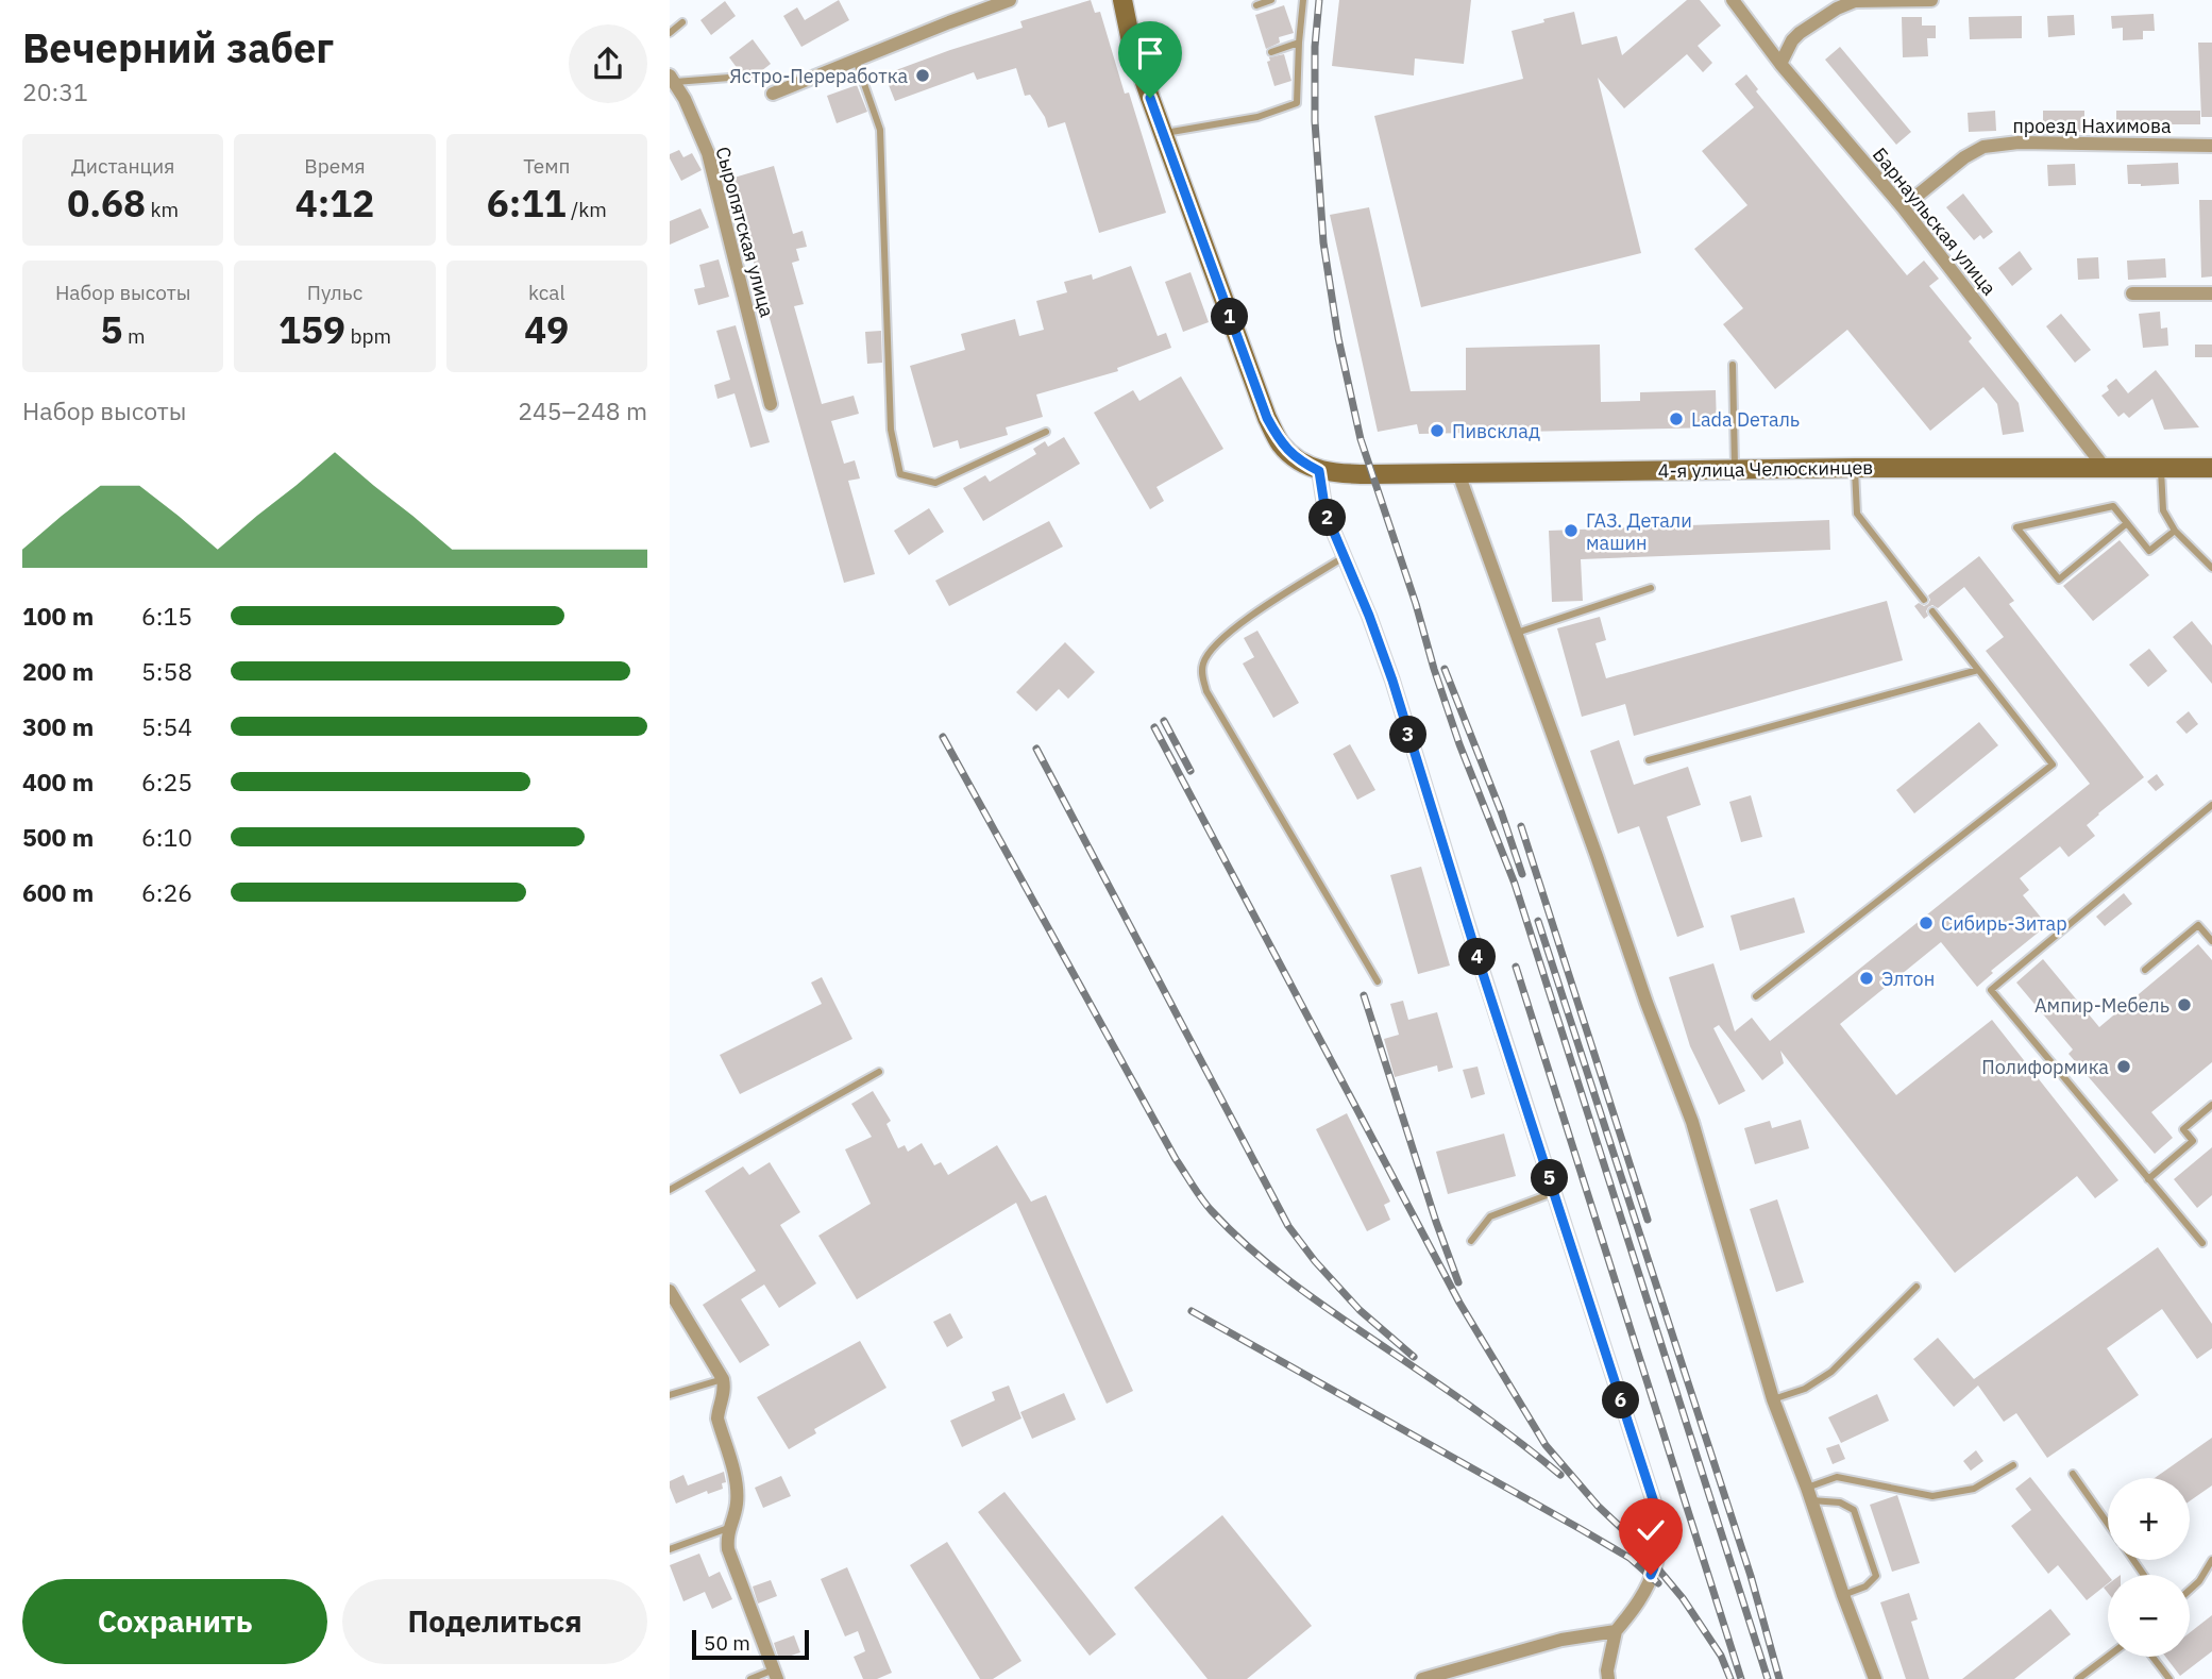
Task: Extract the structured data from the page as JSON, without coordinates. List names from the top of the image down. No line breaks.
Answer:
{"streets":{"main road":["4-я улица Челюскинцев"],"street":["проезд Нахимова","Барнаульская улица","Сыропятская улица"]},"crossings":[["проезд Нахимова","Барнаульская улица"],["Барнаульская улица","4-я улица Челюскинцев"]],"places":["Ястро-Переработка","Lada Dеталь","Пивсклад","ГАЗ. Детали машин","Сибирь-Зитар","Элтон","Ампир-Мебель","Полиформика"],"scale_bar":"50 m","page":{"heading":["Вечерний забег","20:31"],"stats":[["Дистанция","0.68 km"],["Время","4:12"],["Темп","6:11 /km"],["Набор высоты","5 m"],["Пульс","159 bpm"],["kcal","49"]],"pins":["1","2","3","4","5","6"],"chart":["Набор высоты","245–248 m"],"list":[{"name":"100 m","note":"6:15"},{"name":"200 m","note":"5:58"},{"name":"300 m","note":"5:54"},{"name":"400 m","note":"6:25"},{"name":"500 m","note":"6:10"},{"name":"600 m","note":"6:26"}],"map_buttons":["+","−"],"buttons":["Сохранить","Поделиться"],"scale":"50 m"}}
